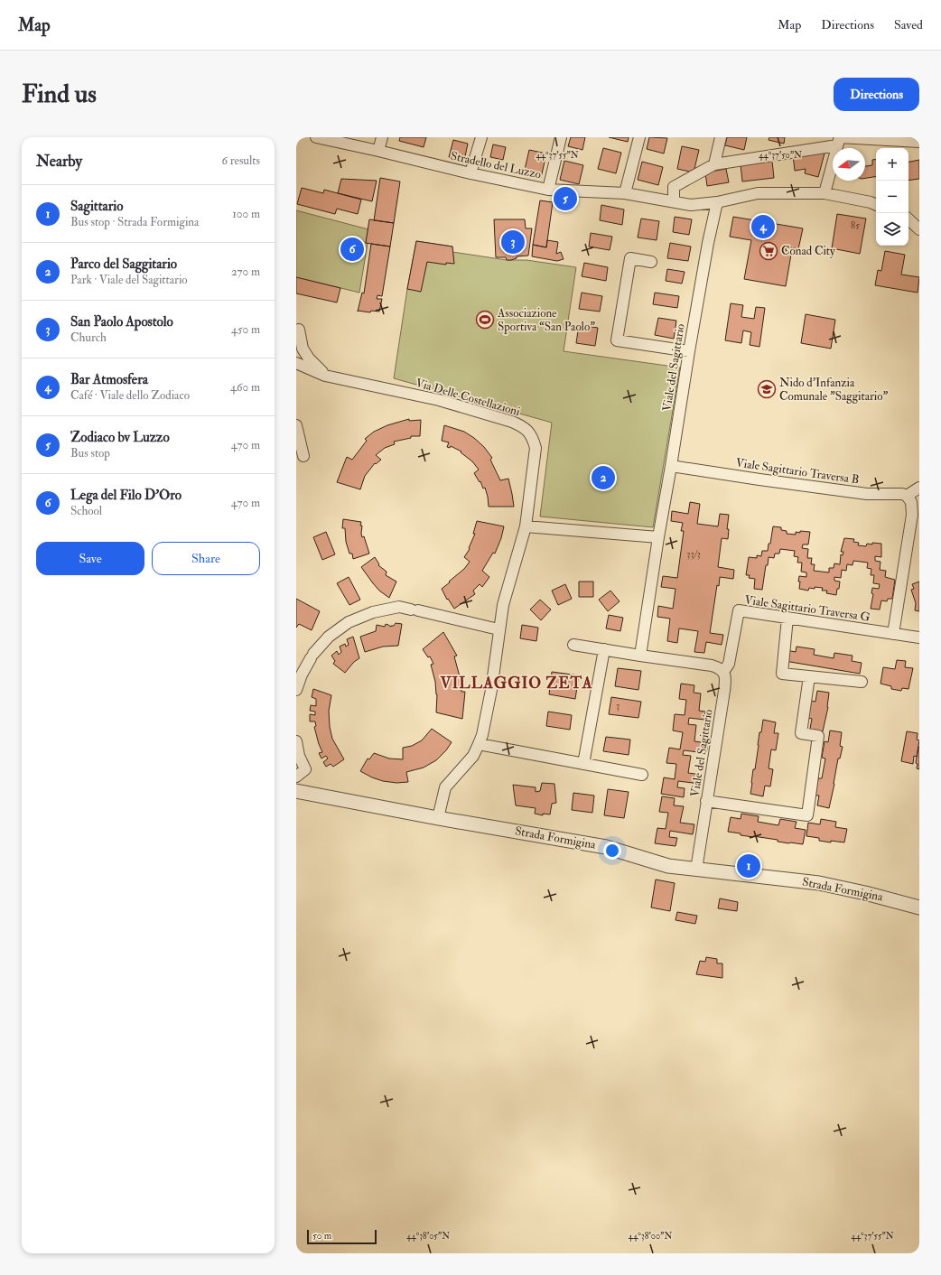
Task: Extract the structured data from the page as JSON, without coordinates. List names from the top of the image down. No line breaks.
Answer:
{"streets":{"street":["Stradello del Luzzo","Viale del Sagittario","Via Delle Costellazioni","Viale Sagittario Traversa B","Viale Sagittario Traversa G","Strada Formigina"]},"crossings":[["Stradello del Luzzo","Viale del Sagittario"],["Viale del Sagittario","Viale Sagittario Traversa B"],["Viale del Sagittario","Viale Sagittario Traversa G"],["Viale del Sagittario","Strada Formigina"],["Via Delle Costellazioni","Strada Formigina"]],"districts":["VILLAGGIO ZETA"],"places":{"supermarket":["Conad City"],"sports":["Associazione Sportiva “San Paolo”"],"school or university":["Nido d'Infanzia Comunale \"Saggitario\""]},"house_numbers":["85","33/3","3"],"scale_bar":"50 m","north":"left","page":{"header":"Map","nav":["Map","Directions","Saved"],"buttons":["Directions",["Save","Share"]],"title":"Find us","heading":["Nearby","6 results"],"map_buttons":["+","−"],"list":[{"mark":"1","name":"Sagittario","note":"Bus stop · Strada Formigina","value":"100 m"},{"mark":"2","name":"Parco del Saggitario","note":"Park · Viale del Sagittario","value":"270 m"},{"mark":"3","name":"San Paolo Apostolo","note":"Church","value":"450 m"},{"mark":"4","name":"Bar Atmosfera","note":"Café · Viale dello Zodiaco","value":"460 m"},{"mark":"5","name":"Zodiaco bv Luzzo","note":"Bus stop","value":"470 m"},{"mark":"6","name":"Lega del Filo D'Oro","note":"School","value":"470 m"}],"pins":["5","4","3","6","2","1"],"scale":"50 m"},"coordinates":["44°37'55\"N","44°37'50\"N","44°38'05\"N","44°38'00\"N"]}
